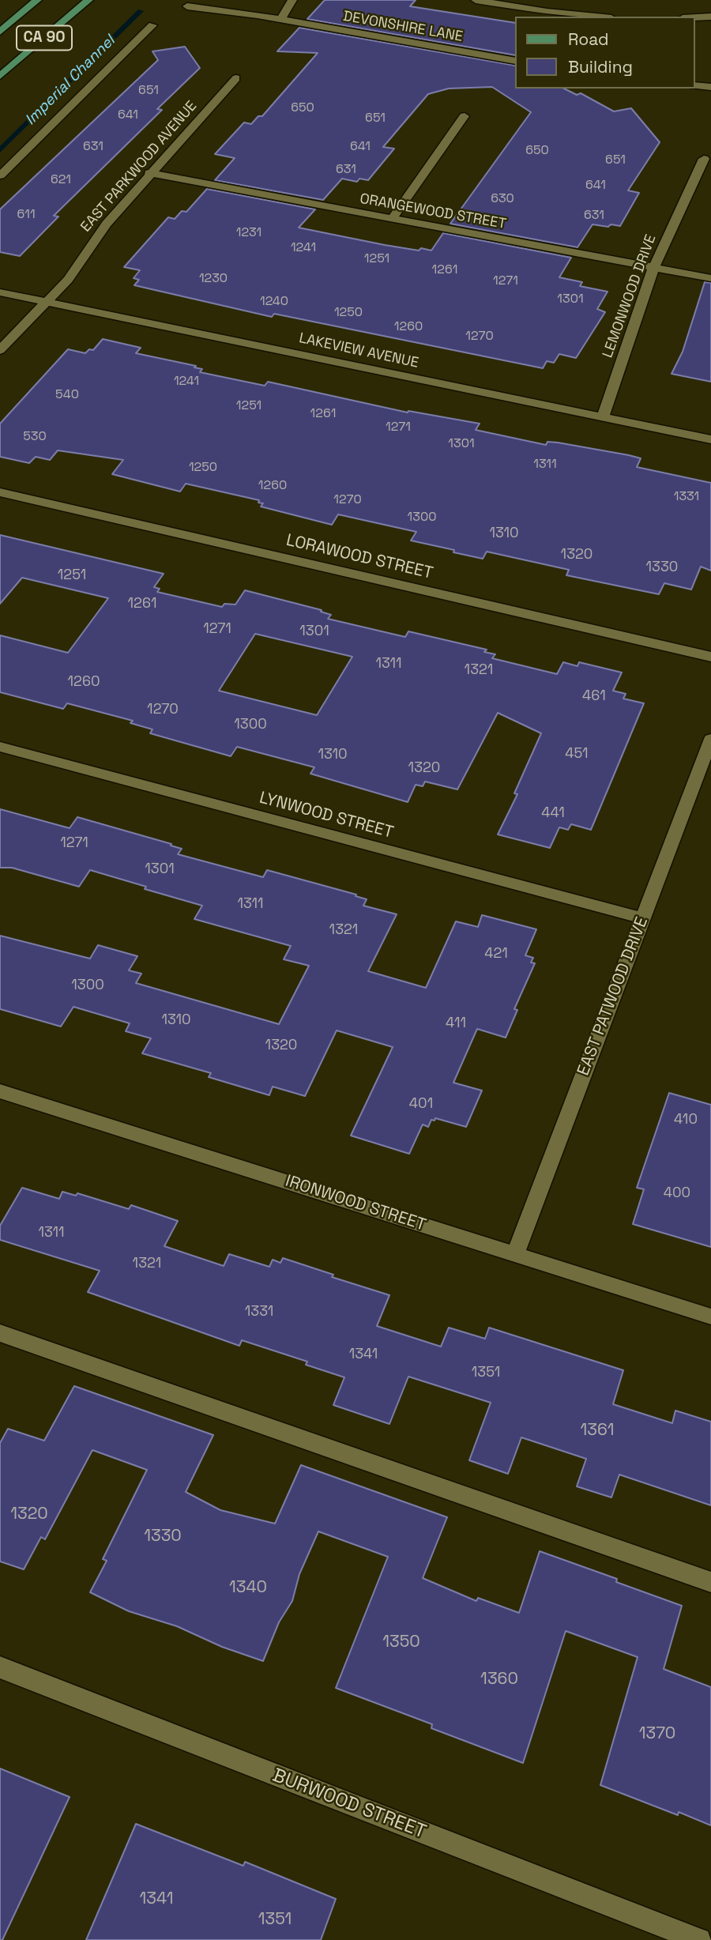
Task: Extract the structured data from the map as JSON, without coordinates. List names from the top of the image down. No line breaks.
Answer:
{"streets":{"main road":["CA 90"],"street":["DEVONSHIRE LANE","EAST PARKWOOD AVENUE","ORANGEWOOD STREET","LEMONWOOD DRIVE","LAKEVIEW AVENUE","LORAWOOD STREET","LYNWOOD STREET","EAST PATWOOD DRIVE","IRONWOOD STREET","BURWOOD STREET"]},"crossings":[["EAST PARKWOOD AVENUE","ORANGEWOOD STREET"],["EAST PARKWOOD AVENUE","LAKEVIEW AVENUE"],["ORANGEWOOD STREET","LEMONWOOD DRIVE"],["LEMONWOOD DRIVE","LAKEVIEW AVENUE"],["LYNWOOD STREET","EAST PATWOOD DRIVE"],["EAST PATWOOD DRIVE","IRONWOOD STREET"]],"water":["Imperial Channel"],"house_numbers":["651","650","641","651","631","641","650","651","631","621","641","630","611","631","1231","1241","1251","1261","1230","1271","1301","1240","1250","1260","1270","1241","540","1251","1261","1271","530","1301","1311","1250","1260","1331","1270","1300","1310","1320","1330","1251","1261","1271","1301","1311","1321","1260","461","1270","1300","451","1310","1320","441","1271","1301","1311","1321","421","1300","1310","411","1320","401","410","400","1311","1321","1331","1341","1351","1361","1320","1330","1340","1350","1360","1370","1341","1351"],"legend":["Road","Building"]}
